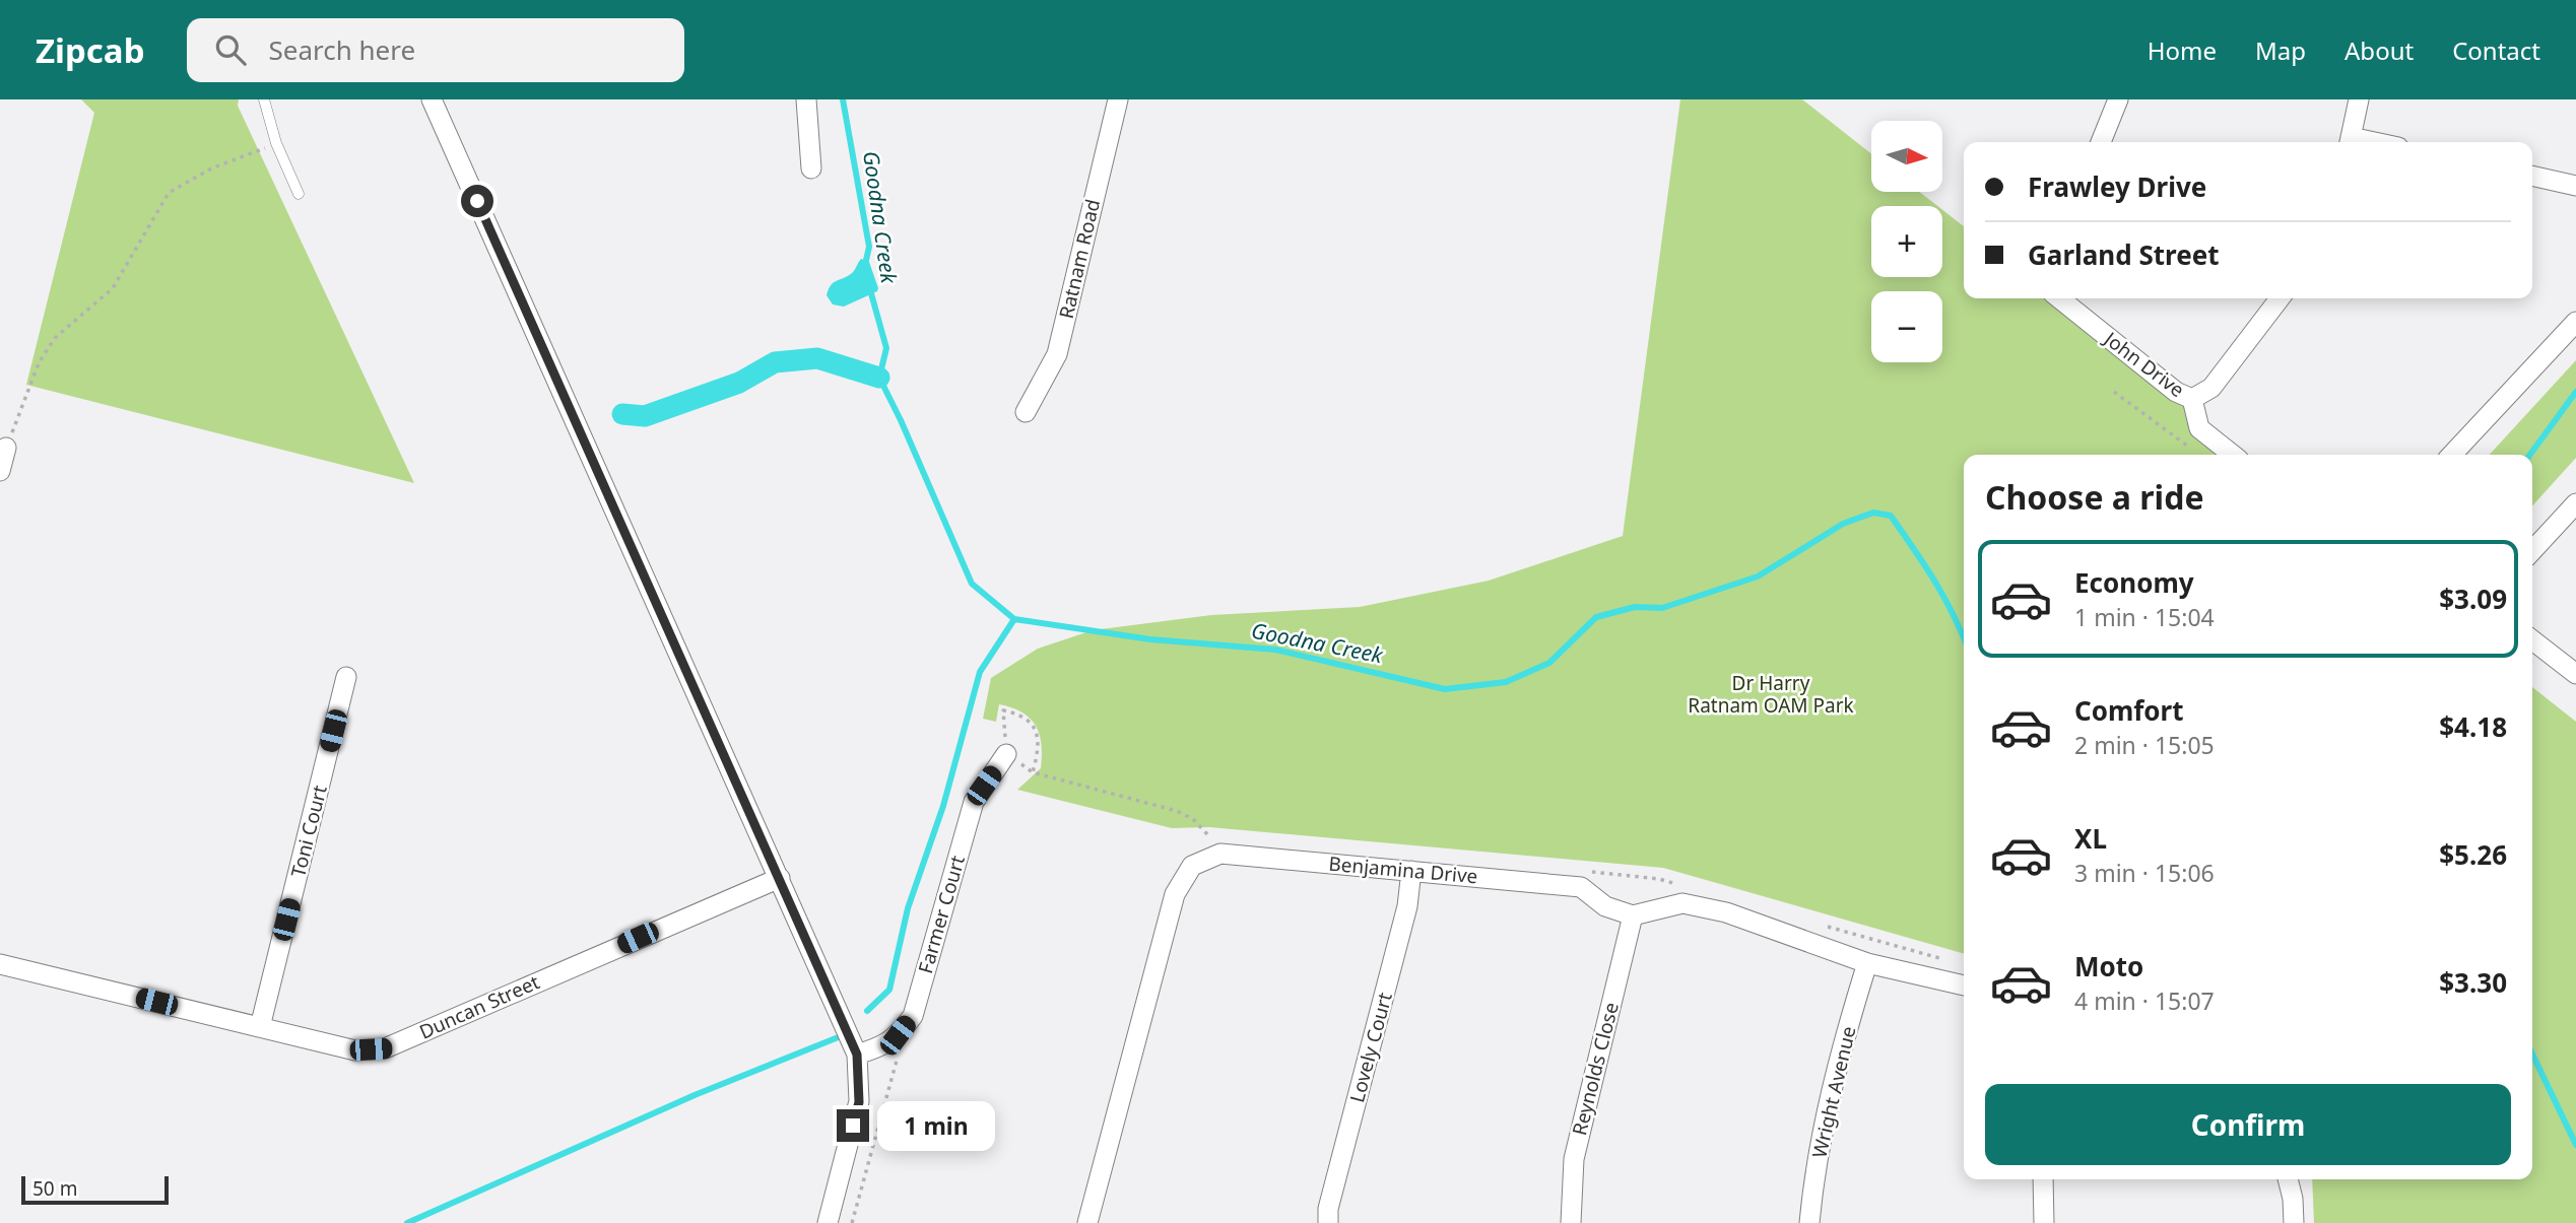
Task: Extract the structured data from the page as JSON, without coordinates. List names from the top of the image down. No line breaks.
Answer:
{"streets":{"street":["Ratnam Road","John Drive","Toni Court","Benjamina Drive","Farmer Court","Duncan Street","Lovely Court","Reynolds Close","Wright Avenue"]},"crossings":[["Toni Court","Duncan Street"],["Benjamina Drive","Lovely Court"],["Benjamina Drive","Reynolds Close"]],"water":["Goodna Creek"],"parks":["Dr Harry Ratnam OAM Park"],"scale_bar":"50 m","north":"right","page":{"header":"Zipcab","search":"Search here","nav":["Home","Map","About","Contact"],"map_buttons":["+","−"],"banner":["Frawley Drive","Garland Street"],"heading":"Choose a ride","list":[{"name":"Economy","note":"1 min · 15:04","value":"$3.09"},{"name":"Comfort","note":"2 min · 15:05","value":"$4.18"},{"name":"XL","note":"3 min · 15:06","value":"$5.26"},{"name":"Moto","note":"4 min · 15:07","value":"$3.30"}],"buttons":"Confirm","bubble":"1 min","scale":"50 m"}}
